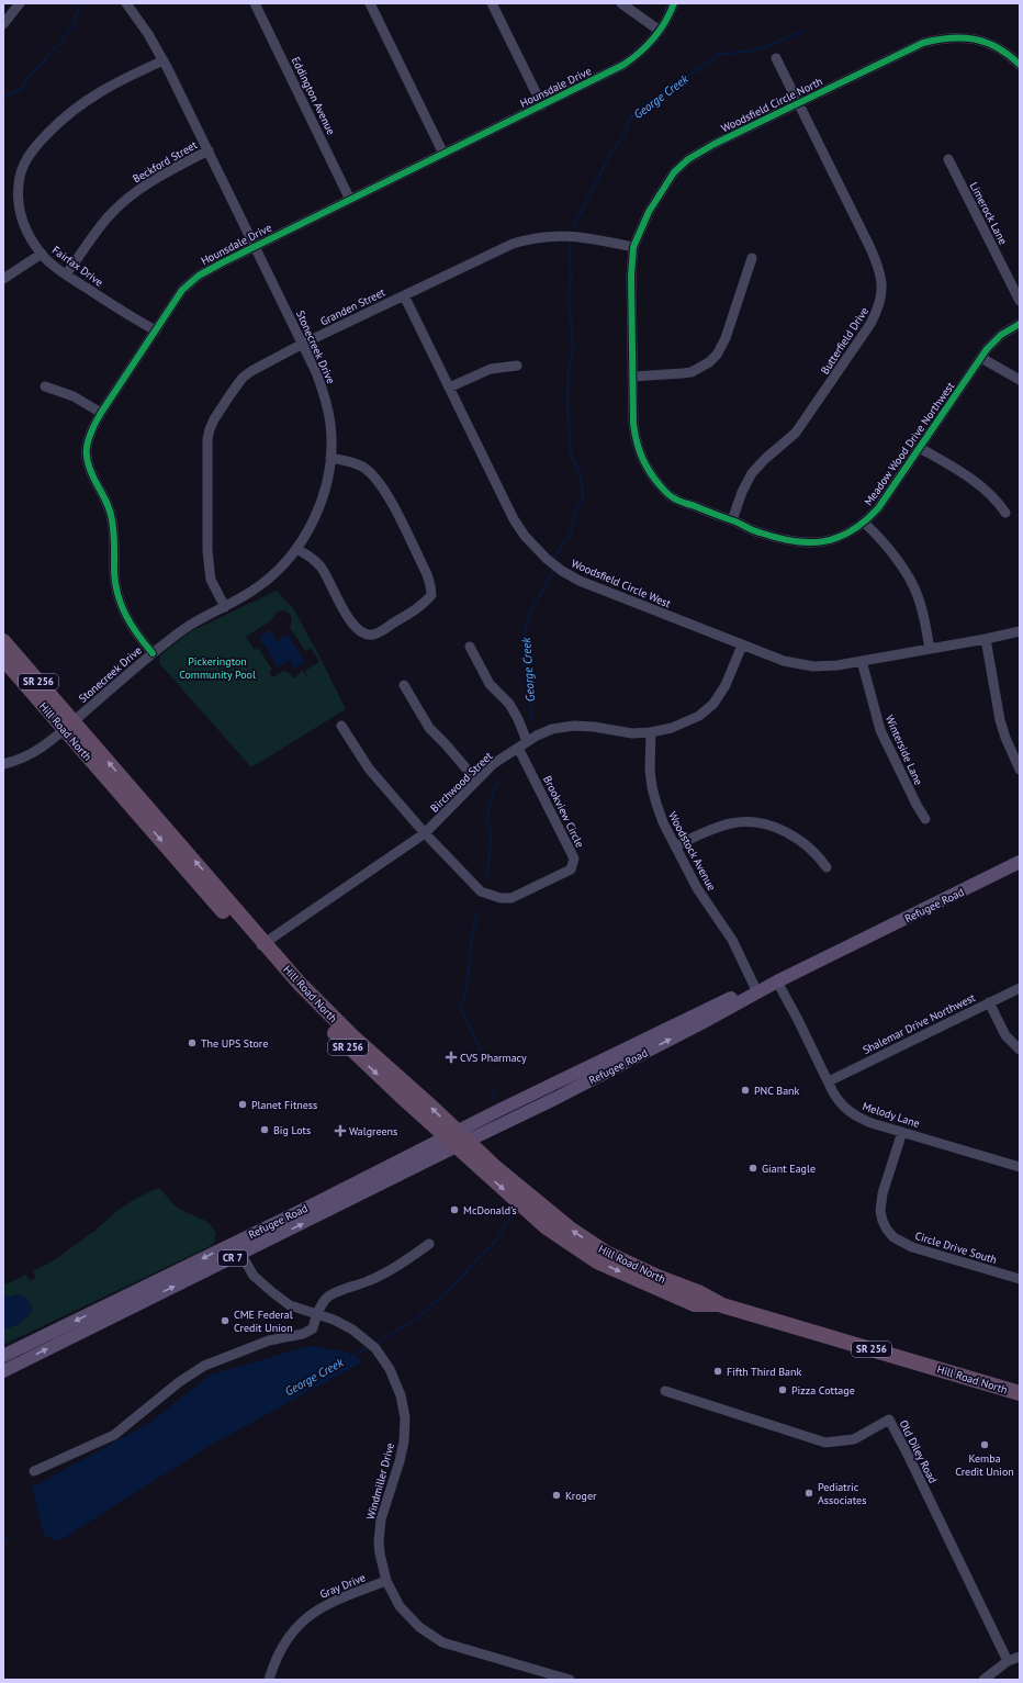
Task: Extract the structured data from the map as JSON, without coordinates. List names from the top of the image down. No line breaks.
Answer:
{"streets":{"highway":["SR 256","Hill Road North"],"main road":["Refugee Road","CR 7"],"street":["Hounsdale Drive","Eddington Avenue","Woodsfield Circle North","Beckford Street","Limerock Lane","Fairfax Drive","Granden Street","Butterfield Drive","Stonecreek Drive","Meadow Wood Drive Northwest","Woodsfield Circle West","Winterside Lane","Birchwood Street","Brookview Circle","Woodstock Avenue","Shalemar Drive Northwest","Melody Lane","Circle Drive South","Old Diley Road","Windmiller Drive","Gray Drive"]},"crossings":[["Hounsdale Drive","Eddington Avenue"],["Hounsdale Drive","Fairfax Drive"],["Hounsdale Drive","Stonecreek Drive"],["Woodsfield Circle North","Granden Street"],["Woodsfield Circle North","Butterfield Drive"],["Woodsfield Circle North","Meadow Wood Drive Northwest"],["Beckford Street","Fairfax Drive"],["Beckford Street","Stonecreek Drive"],["Fairfax Drive","Stonecreek Drive"],["Granden Street","Stonecreek Drive"],["Granden Street","Meadow Wood Drive Northwest"],["Granden Street","Woodsfield Circle West"],["Butterfield Drive","Meadow Wood Drive Northwest"],["Stonecreek Drive","Hill Road North"],["Woodsfield Circle West","Winterside Lane"],["Woodsfield Circle West","Birchwood Street"],["Hill Road North","Birchwood Street"],["Hill Road North","Refugee Road"],["Birchwood Street","Brookview Circle"],["Birchwood Street","Woodstock Avenue"],["Woodstock Avenue","Refugee Road"],["Refugee Road","Melody Lane"],["Refugee Road","Windmiller Drive"],["Shalemar Drive Northwest","Melody Lane"],["Melody Lane","Circle Drive South"],["Windmiller Drive","Gray Drive"]],"water":["George Creek"],"parks":["Pickerington Community Pool"],"places":{"other":["The UPS Store","PNC Bank","Planet Fitness","Big Lots","Giant Eagle","McDonald's","CME Federal Credit Union","Fifth Third Bank","Pizza Cottage","Kemba Credit Union","Pediatric Associates","Kroger"],"health":["CVS Pharmacy","Walgreens"]}}
